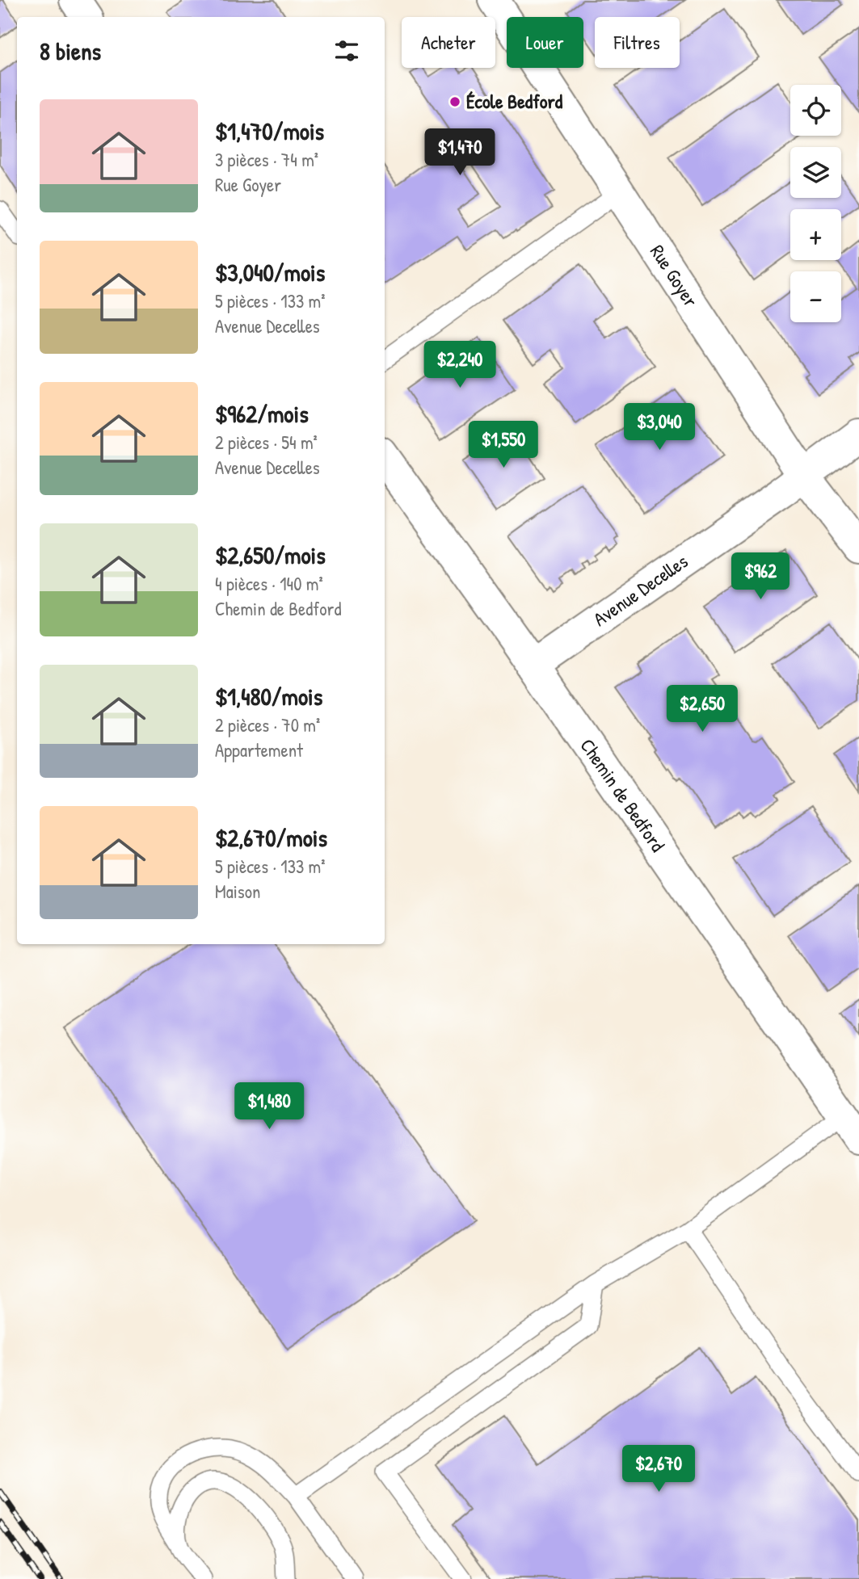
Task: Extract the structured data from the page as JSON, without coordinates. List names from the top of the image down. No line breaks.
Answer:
{"streets":{"street":["Rue Goyer","Avenue Decelles","Chemin de Bedford"]},"crossings":[["Rue Goyer","Avenue Decelles"],["Avenue Decelles","Chemin de Bedford"]],"places":["École Bedford"],"page":{"chip":["Acheter","Louer","Filtres"],"heading":"8 biens","map_buttons":["+","−"],"list":[{"name":"$1,470/mois","note":"3 pièces · 74 m² · Rue Goyer"},{"name":"$3,040/mois","note":"5 pièces · 133 m² · Avenue Decelles"},{"name":"$962/mois","note":"2 pièces · 54 m² · Avenue Decelles"},{"name":"$2,650/mois","note":"4 pièces · 140 m² · Chemin de Bedford"},{"name":"$1,480/mois","note":"2 pièces · 70 m² · Appartement"},{"name":"$2,670/mois","note":"5 pièces · 133 m² · Maison"}],"price":["$1,470","$2,240","$3,040","$1,550","$962","$2,650","$1,480","$2,670"]}}
